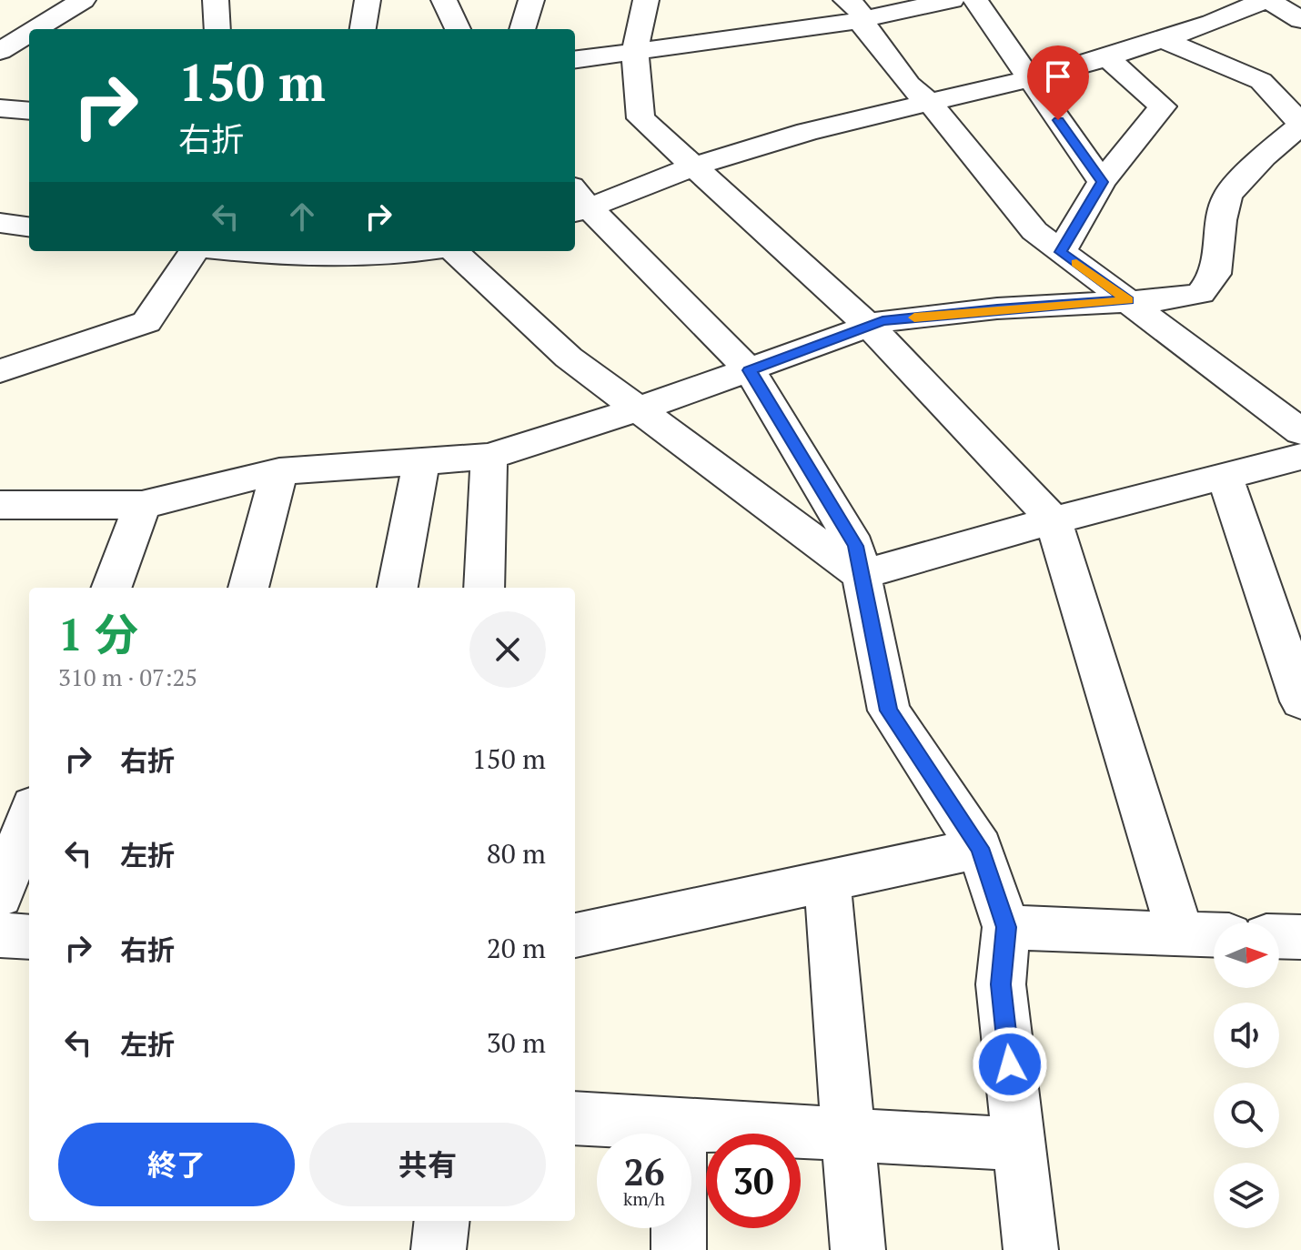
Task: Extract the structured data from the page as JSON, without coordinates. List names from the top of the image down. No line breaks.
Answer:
{"north":"right","page":{"turn":["150 m","右折"],"heading":["1 分","310 m · 07:25"],"list":[{"name":"右折","value":"150 m"},{"name":"左折","value":"80 m"},{"name":"右折","value":"20 m"},{"name":"左折","value":"30 m"}],"buttons":["終了","共有"],"speed":"26 km/h","limit":"30"}}
